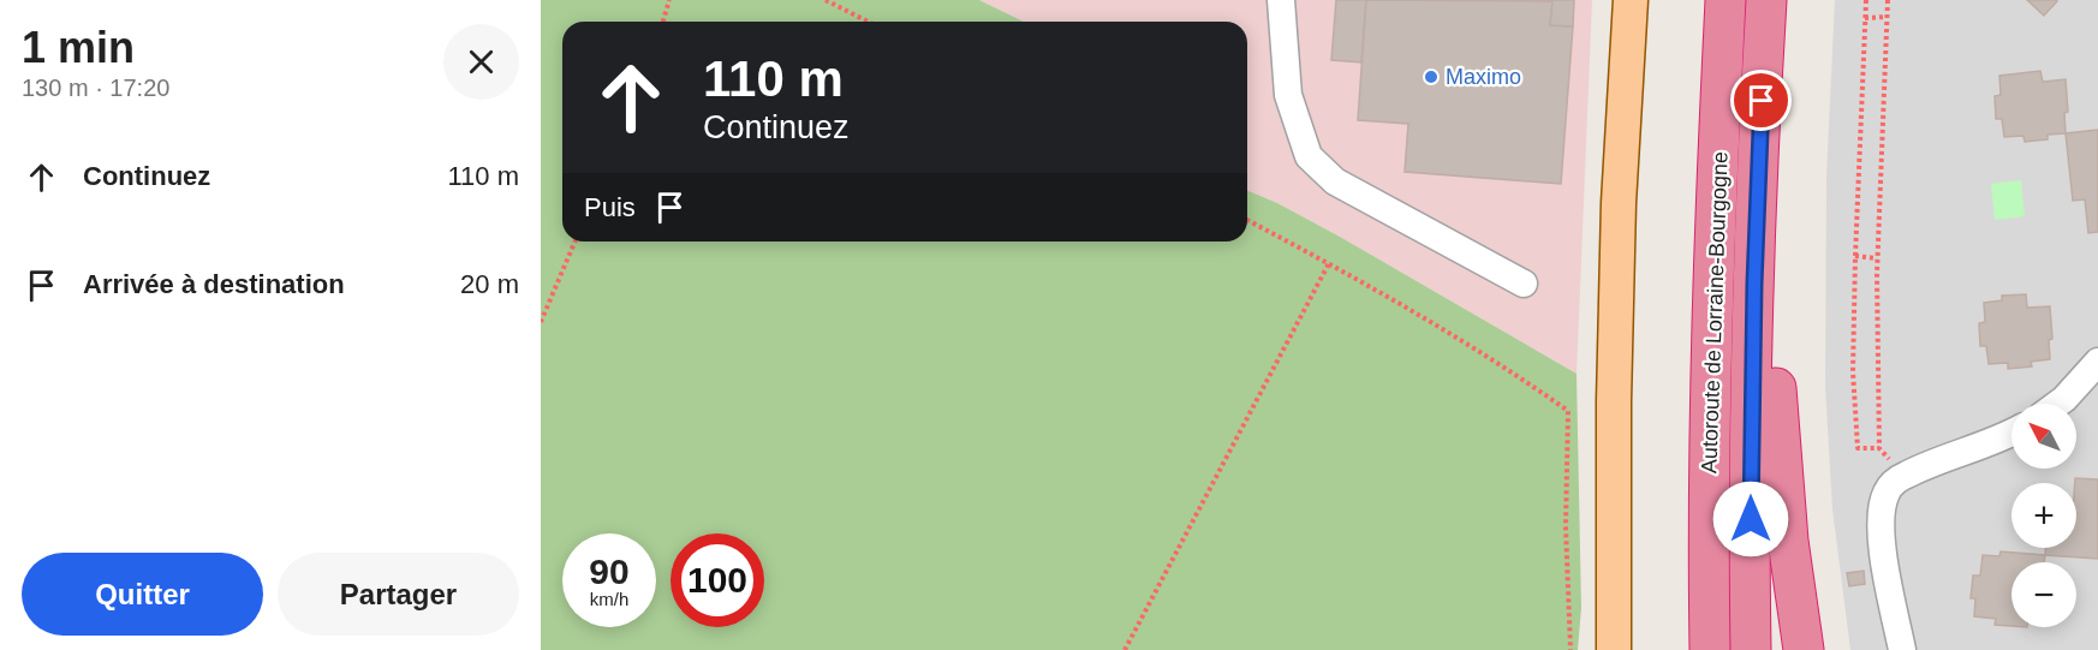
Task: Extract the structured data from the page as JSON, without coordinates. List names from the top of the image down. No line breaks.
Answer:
{"streets":{"highway":["Autoroute de Lorraine-Bourgogne"]},"places":["Maximo"],"north":"top left","page":{"heading":["1 min","130 m · 17:20"],"turn":["110 m","Continuez"],"list":[{"name":"Continuez","value":"110 m"},{"name":"Arrivée à destination","value":"20 m"}],"then":"Puis","map_buttons":["+","−"],"speed":"90 km/h","limit":"100","buttons":["Quitter","Partager"]}}
